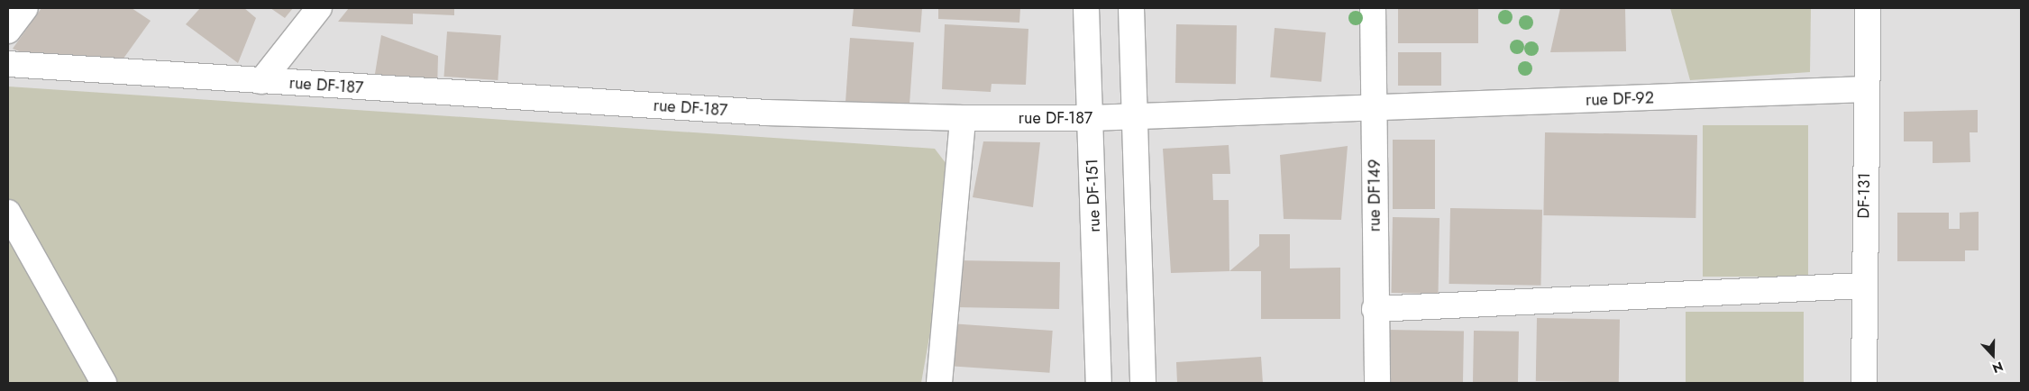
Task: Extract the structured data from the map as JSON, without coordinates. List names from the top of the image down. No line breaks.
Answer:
{"streets":{"street":["rue DF-187","rue DF-92","rue DF-151","rue DF149","DF-131"]},"crossings":[["rue DF-187","rue DF-92"],["rue DF-187","rue DF-151"],["rue DF-187","rue DF149"],["rue DF-92","rue DF149"],["rue DF-92","DF-131"]],"north":"bottom"}
